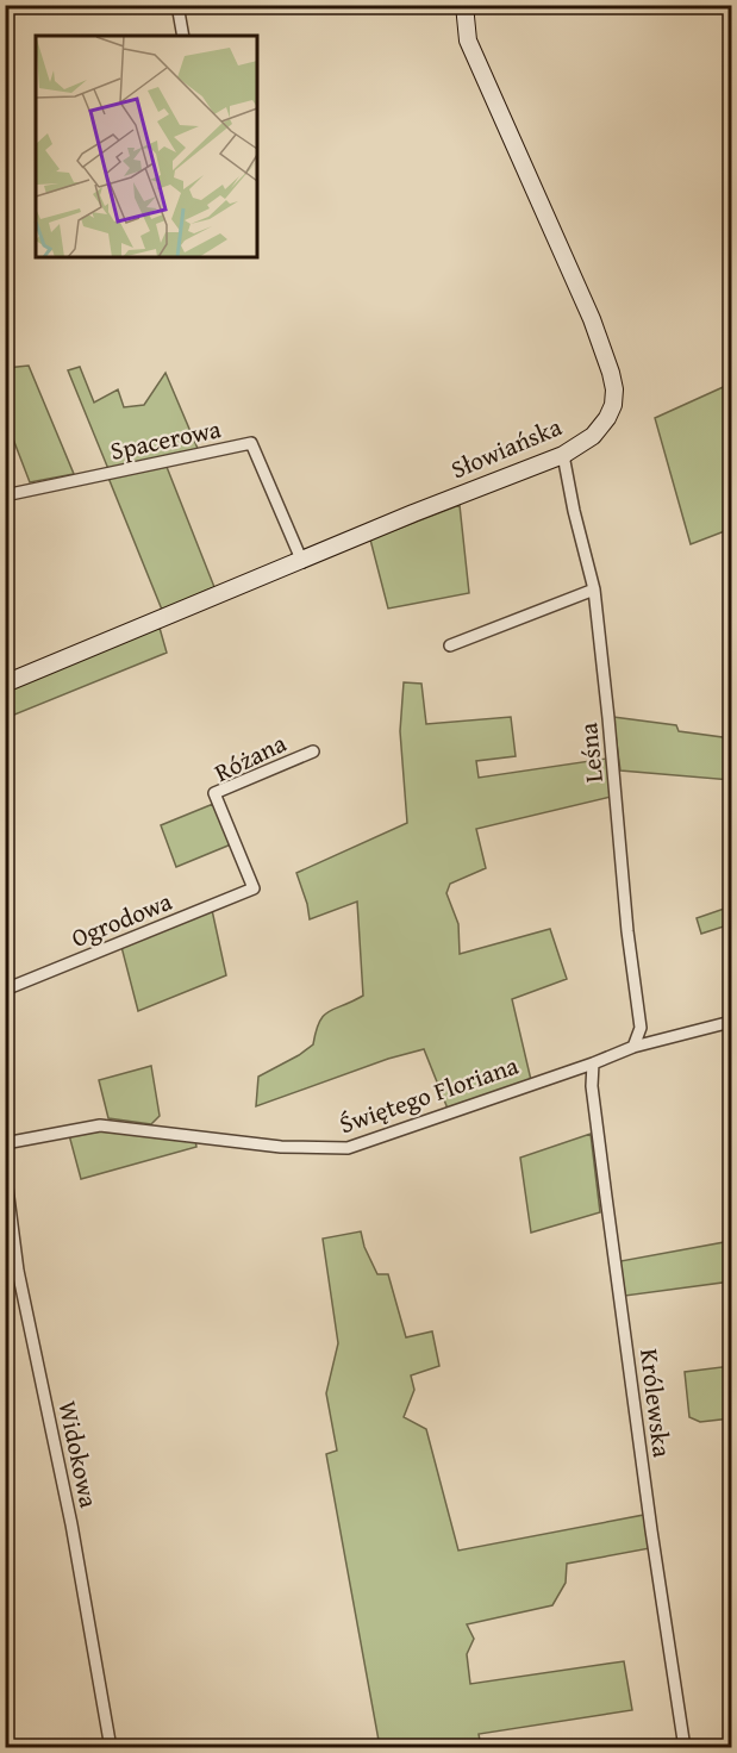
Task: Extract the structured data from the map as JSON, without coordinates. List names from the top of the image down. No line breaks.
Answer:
{"streets":{"street":["Spacerowa","Słowiańska","Leśna","Różana","Ogrodowa","Świętego Floriana","Królewska","Widokowa"]},"crossings":[["Spacerowa","Słowiańska"],["Słowiańska","Leśna"],["Leśna","Świętego Floriana"],["Różana","Ogrodowa"],["Świętego Floriana","Królewska"]]}
